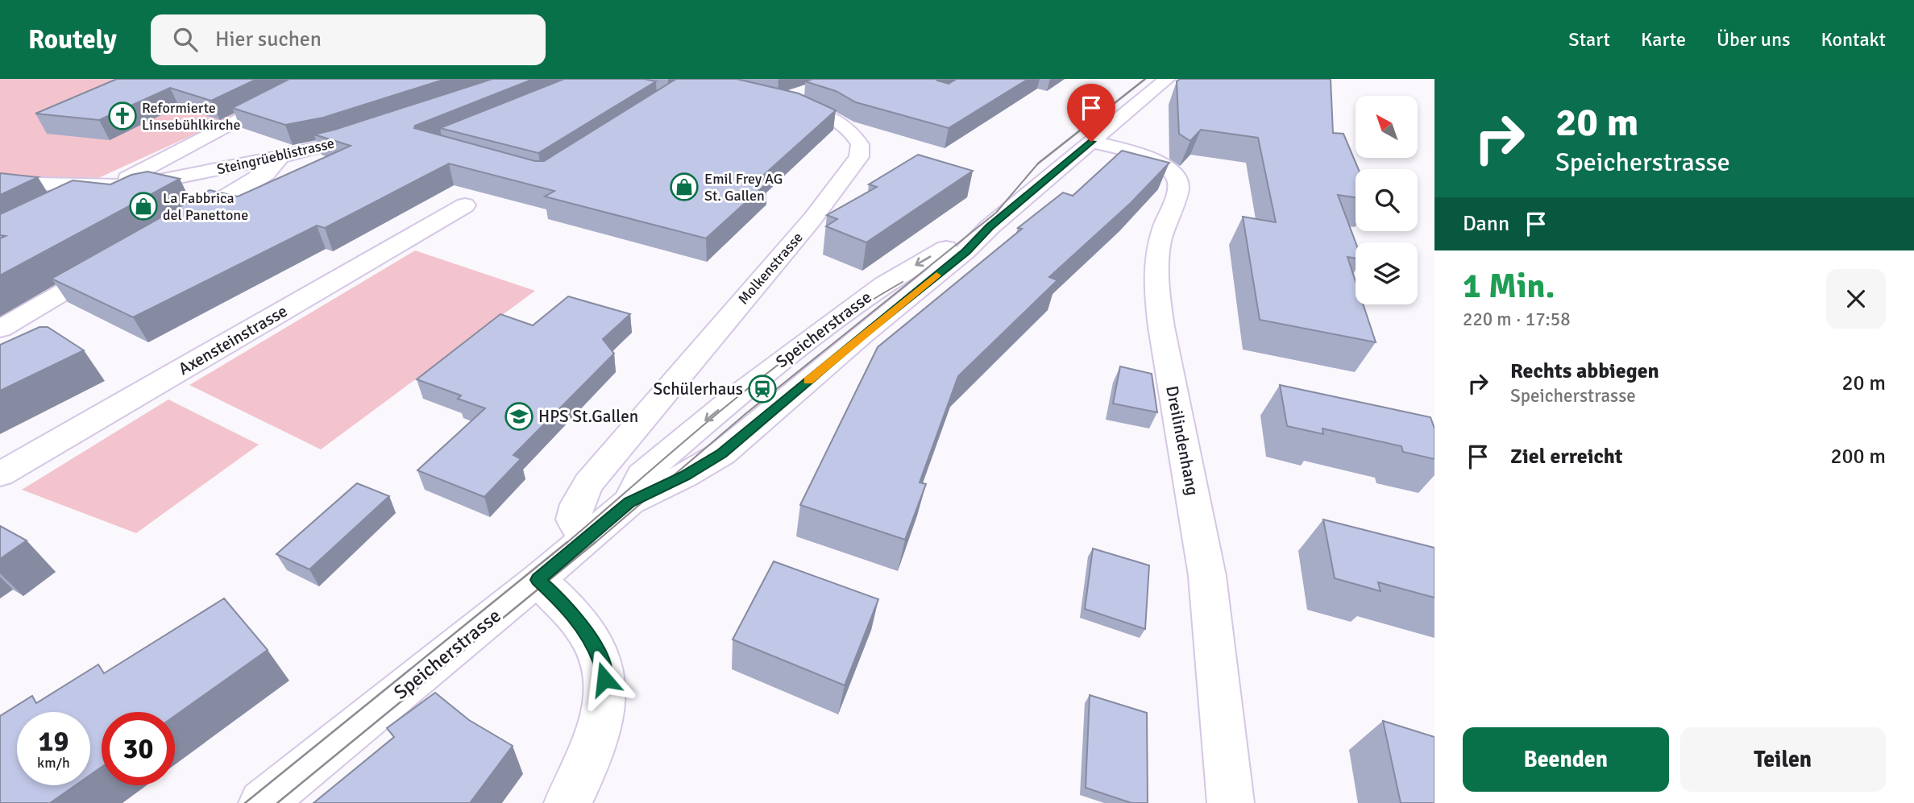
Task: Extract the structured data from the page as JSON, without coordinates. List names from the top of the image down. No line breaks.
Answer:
{"streets":{"street":["Steingrüeblistrasse","Molkenstrasse","Speicherstrasse","Axensteinstrasse","Dreilindenhang"]},"crossings":[["Molkenstrasse","Speicherstrasse"],["Speicherstrasse","Dreilindenhang"]],"places":{"church":["Reformierte Linsebühlkirche"],"shop":["Emil Frey AG St. Gallen","La Fabbrica del Panettone"],"station":["Schülerhaus"],"school or university":["HPS St.Gallen"]},"north":"top left","page":{"header":"Routely","search":"Hier suchen","nav":["Start","Karte","Über uns","Kontakt"],"turn":["20 m","Speicherstrasse"],"then":"Dann","heading":["1 Min.","220 m · 17:58"],"list":[{"name":"Rechts abbiegen","note":"Speicherstrasse","value":"20 m"},{"name":"Ziel erreicht","value":"200 m"}],"speed":"19 km/h","limit":"30","buttons":["Beenden","Teilen"]}}
